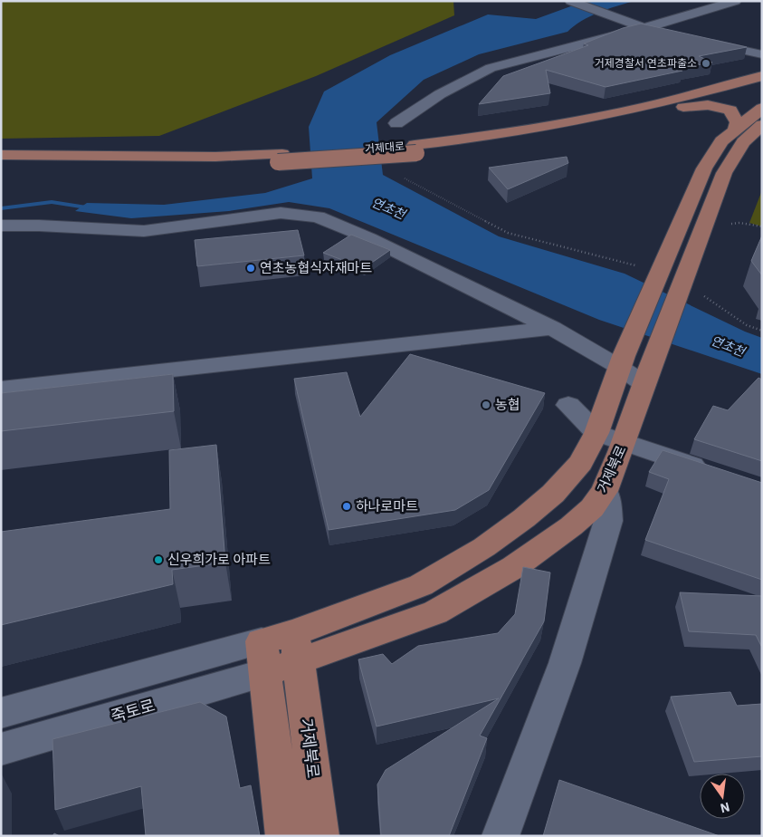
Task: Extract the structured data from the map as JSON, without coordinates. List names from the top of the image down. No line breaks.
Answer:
{"streets":{"main road":["거제대로","거제북로"],"street":["죽토로"]},"crossings":[["거제북로","죽토로"]],"water":["연초천"],"places":["거제경찰서 연초파출소","연초농협식자재마트","농협","하나로마트","신우희가로 아파트"],"north":"bottom"}
